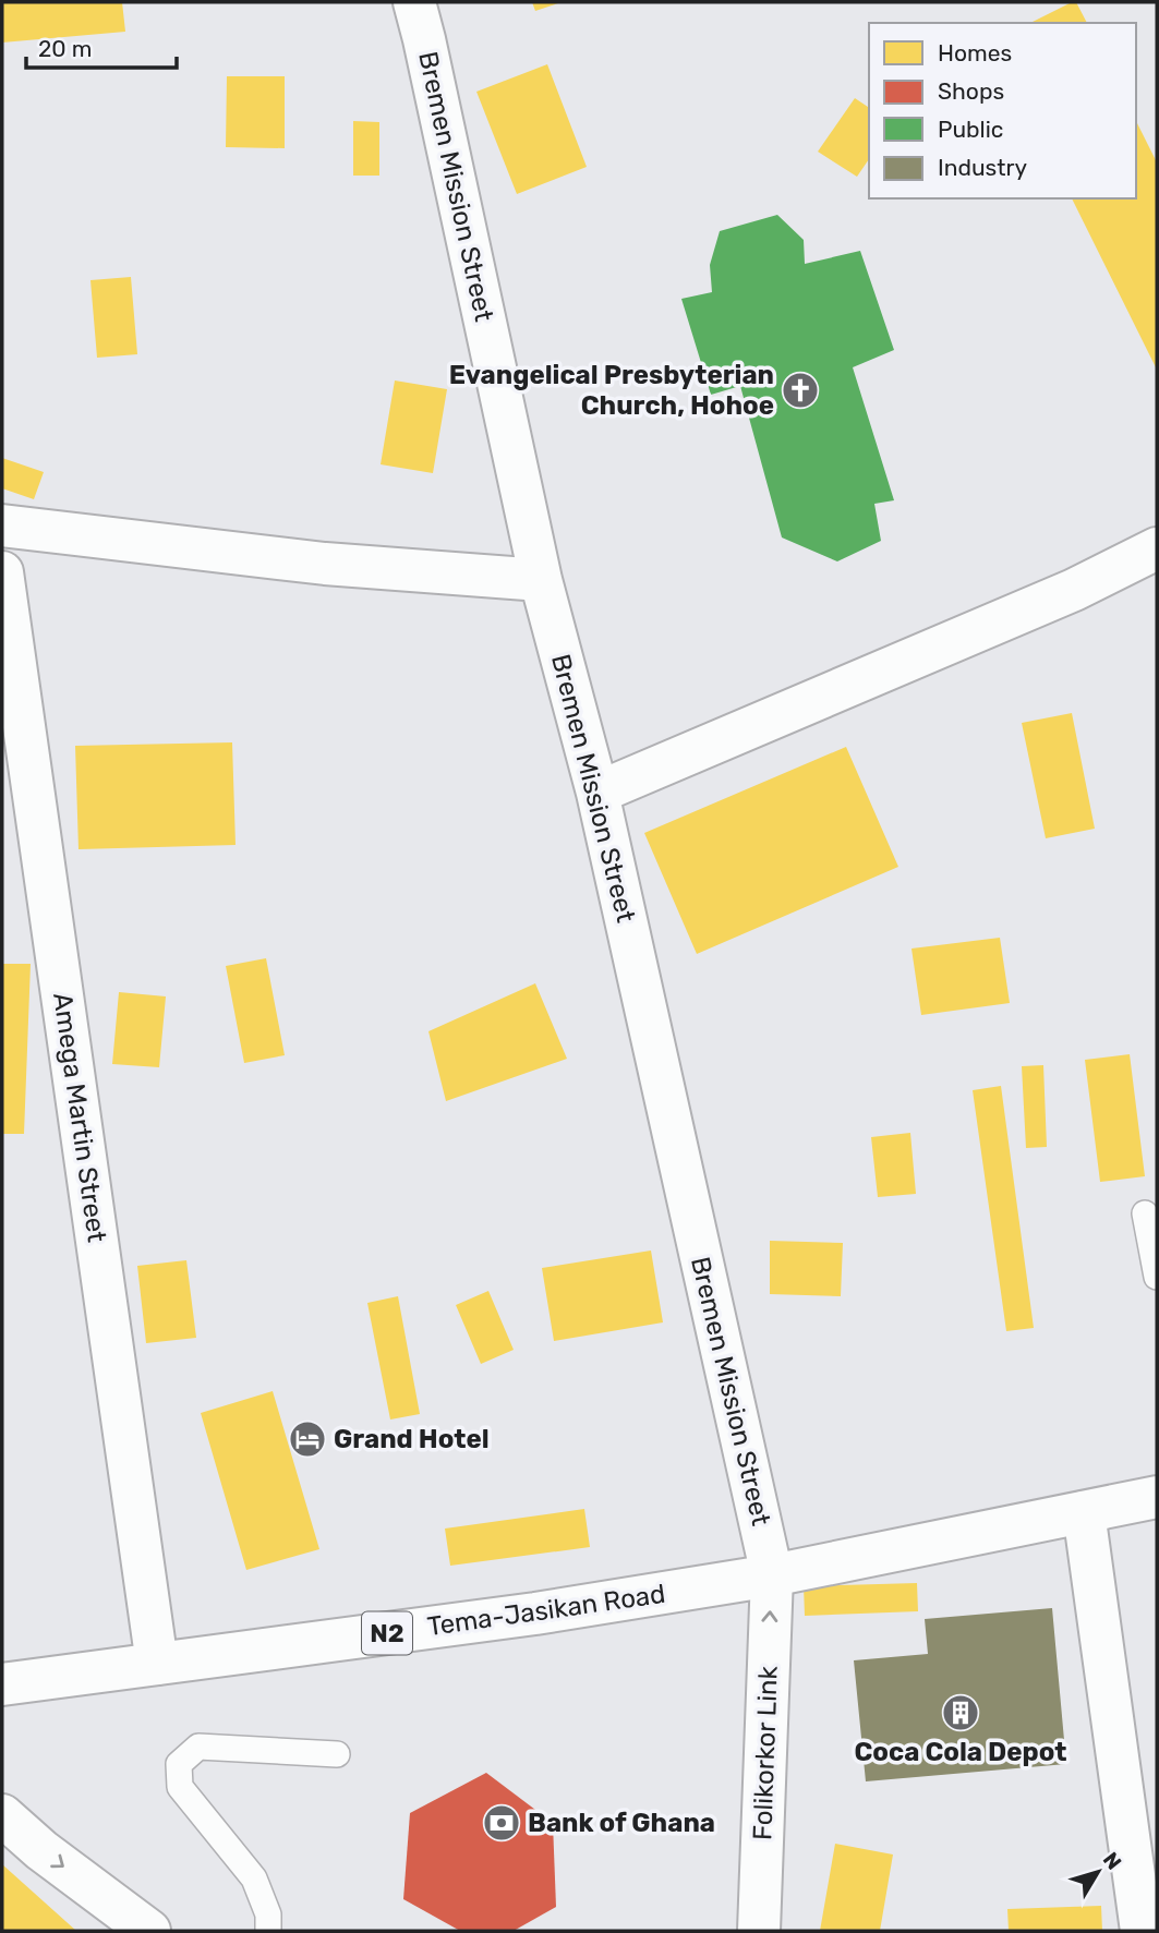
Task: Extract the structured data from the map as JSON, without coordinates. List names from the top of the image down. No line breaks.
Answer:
{"streets":{"main road":["Bremen Mission Street","Amega Martin Street","Tema-Jasikan Road","N2","Folikorkor Link"]},"crossings":[["Bremen Mission Street","Tema-Jasikan Road"],["Bremen Mission Street","N2"],["Bremen Mission Street","Folikorkor Link"],["Amega Martin Street","Tema-Jasikan Road"],["Tema-Jasikan Road","N2"],["Tema-Jasikan Road","Folikorkor Link"],["N2","Folikorkor Link"]],"places":{"church":["Evangelical Presbyterian Church, Hohoe"],"hotel":["Grand Hotel"],"building":["Coca Cola Depot"],"bank":["Bank of Ghana"]},"legend":["Homes","Shops","Public","Industry"],"scale_bar":"20 m","north":"top right"}
